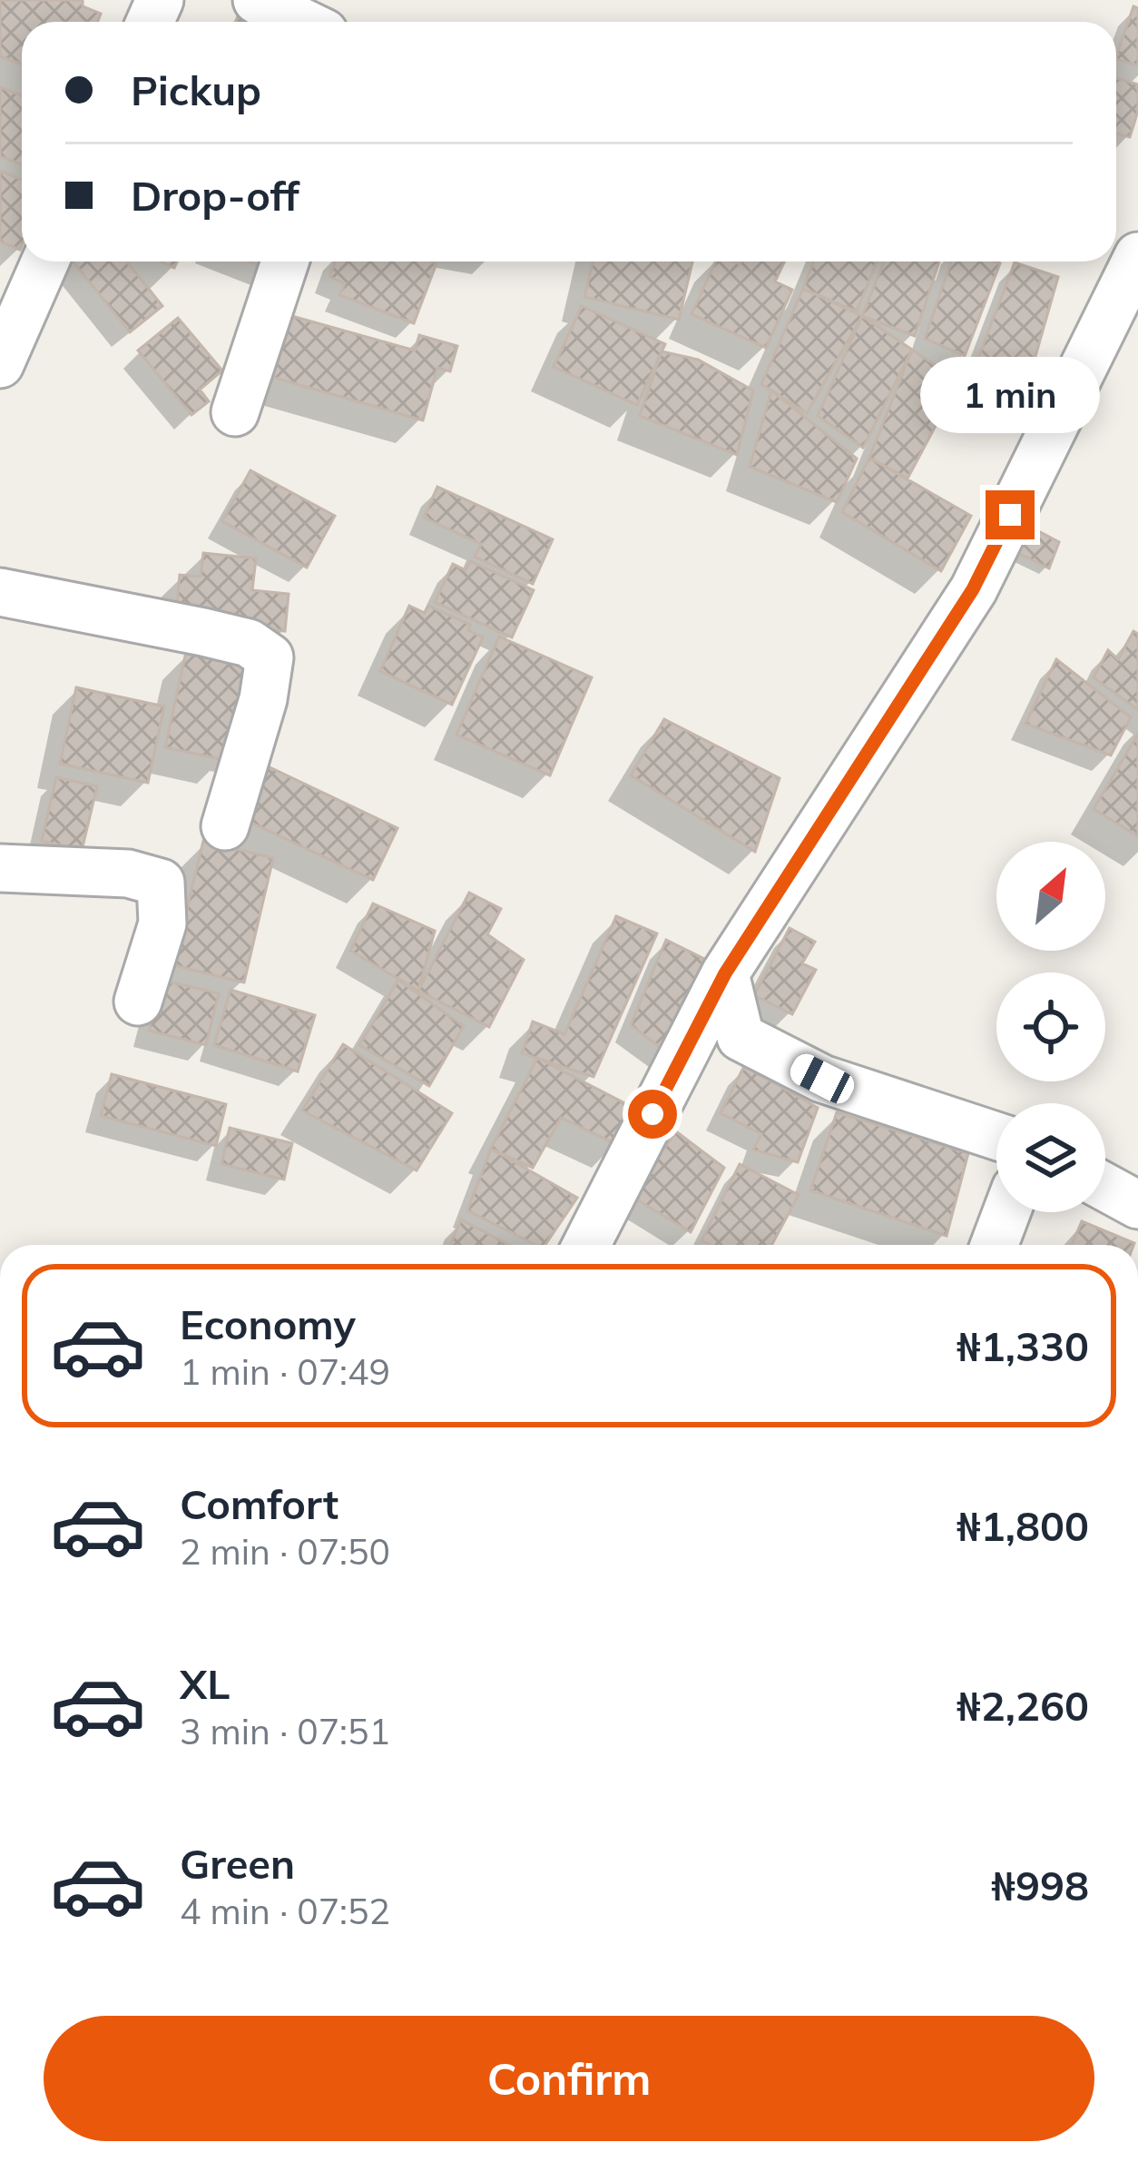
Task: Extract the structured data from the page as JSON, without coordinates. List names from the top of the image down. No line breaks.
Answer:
{"north":"top right","page":{"banner":["Pickup","Drop-off"],"bubble":"1 min","list":[{"name":"Economy","note":"1 min · 07:49","value":"₦1,330"},{"name":"Comfort","note":"2 min · 07:50","value":"₦1,800"},{"name":"XL","note":"3 min · 07:51","value":"₦2,260"},{"name":"Green","note":"4 min · 07:52","value":"₦998"}],"buttons":"Confirm"}}
